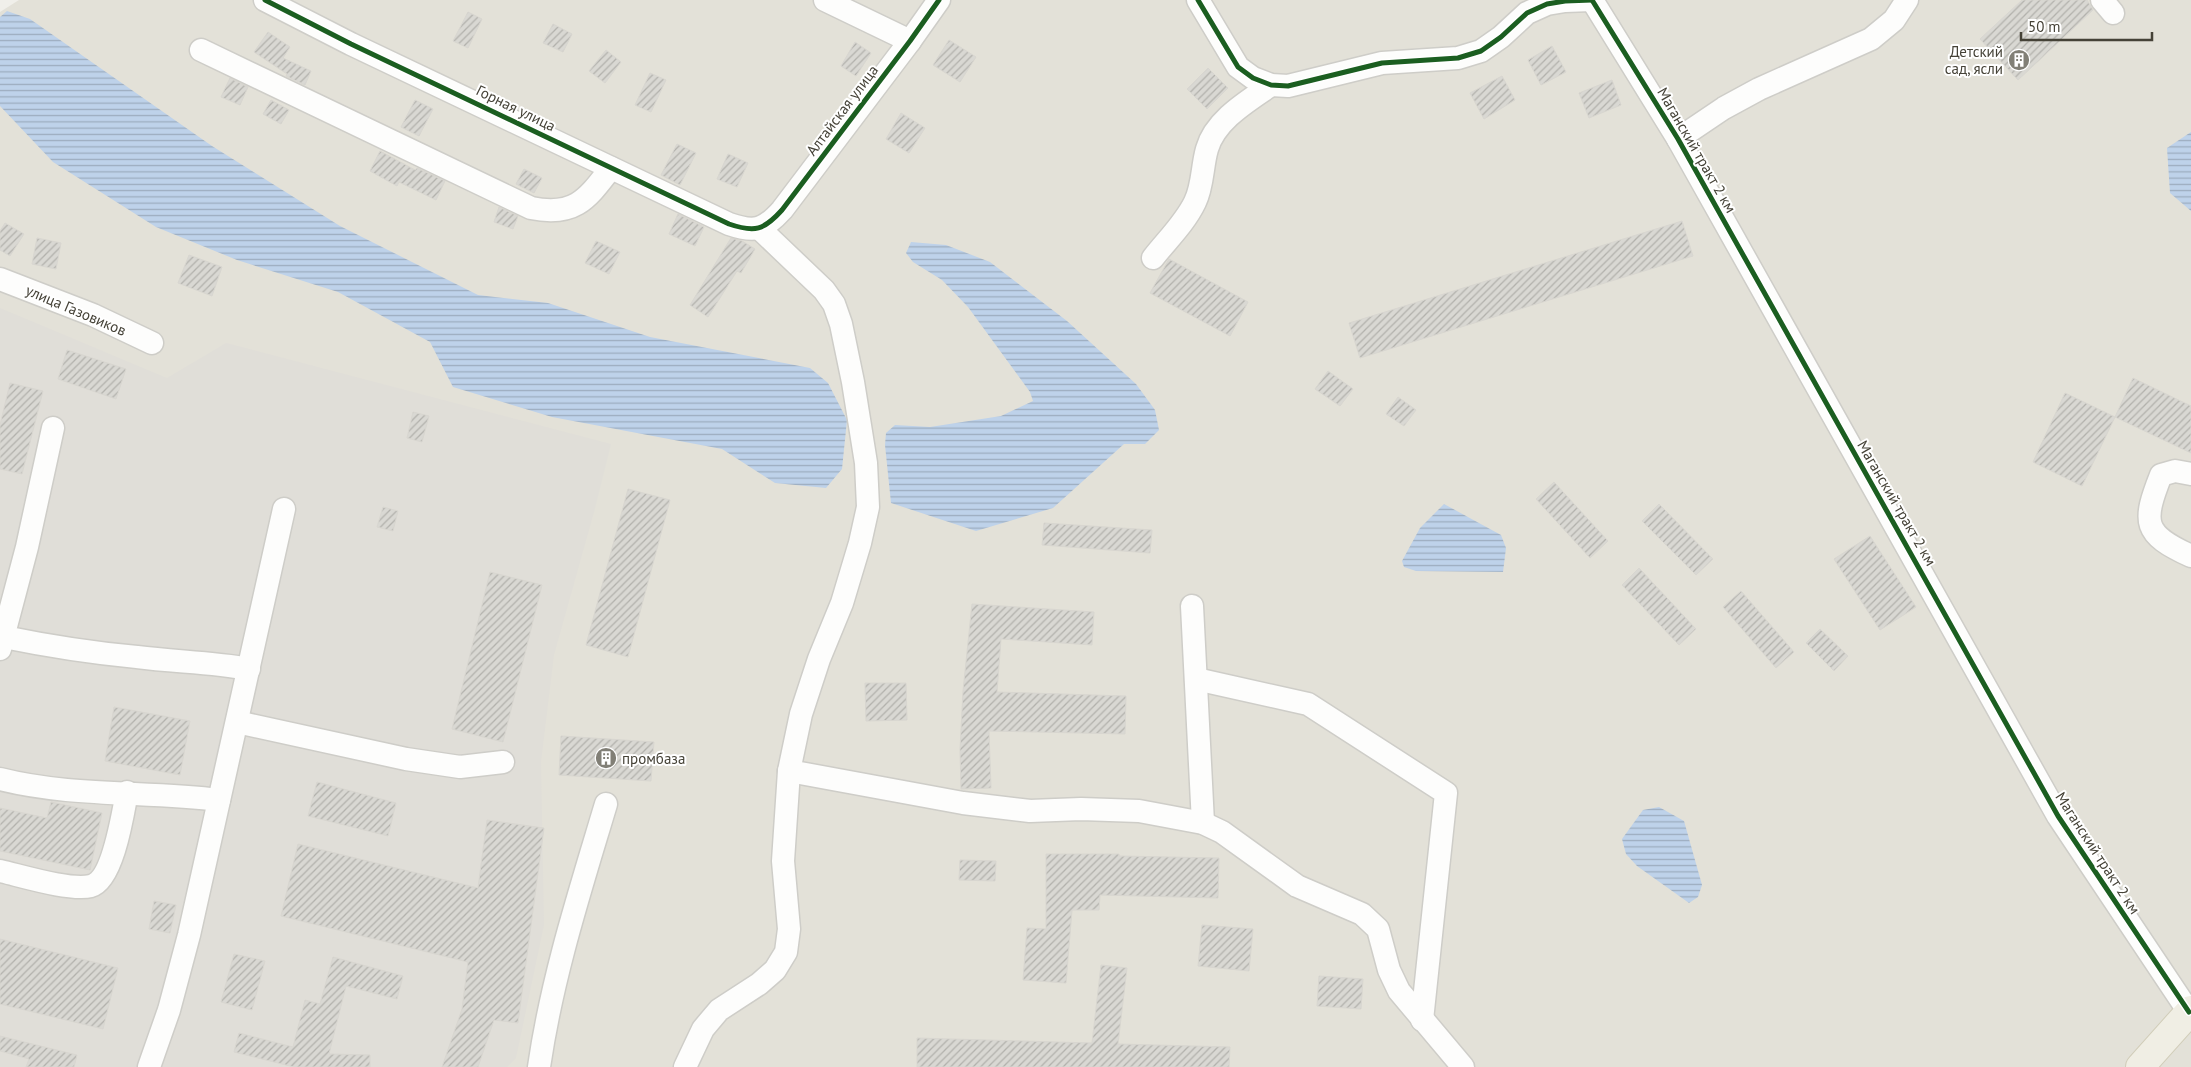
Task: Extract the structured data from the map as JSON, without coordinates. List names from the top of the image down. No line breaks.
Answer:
{"streets":{"main road":["Маганский тракт 2 км"],"street":["Горная улица","Алтайская улица","улица Газовиков"]},"crossings":[["Горная улица","Алтайская улица"]],"places":{"building":["Детский сад, ясли","промбаза"]},"scale_bar":"50 m"}
